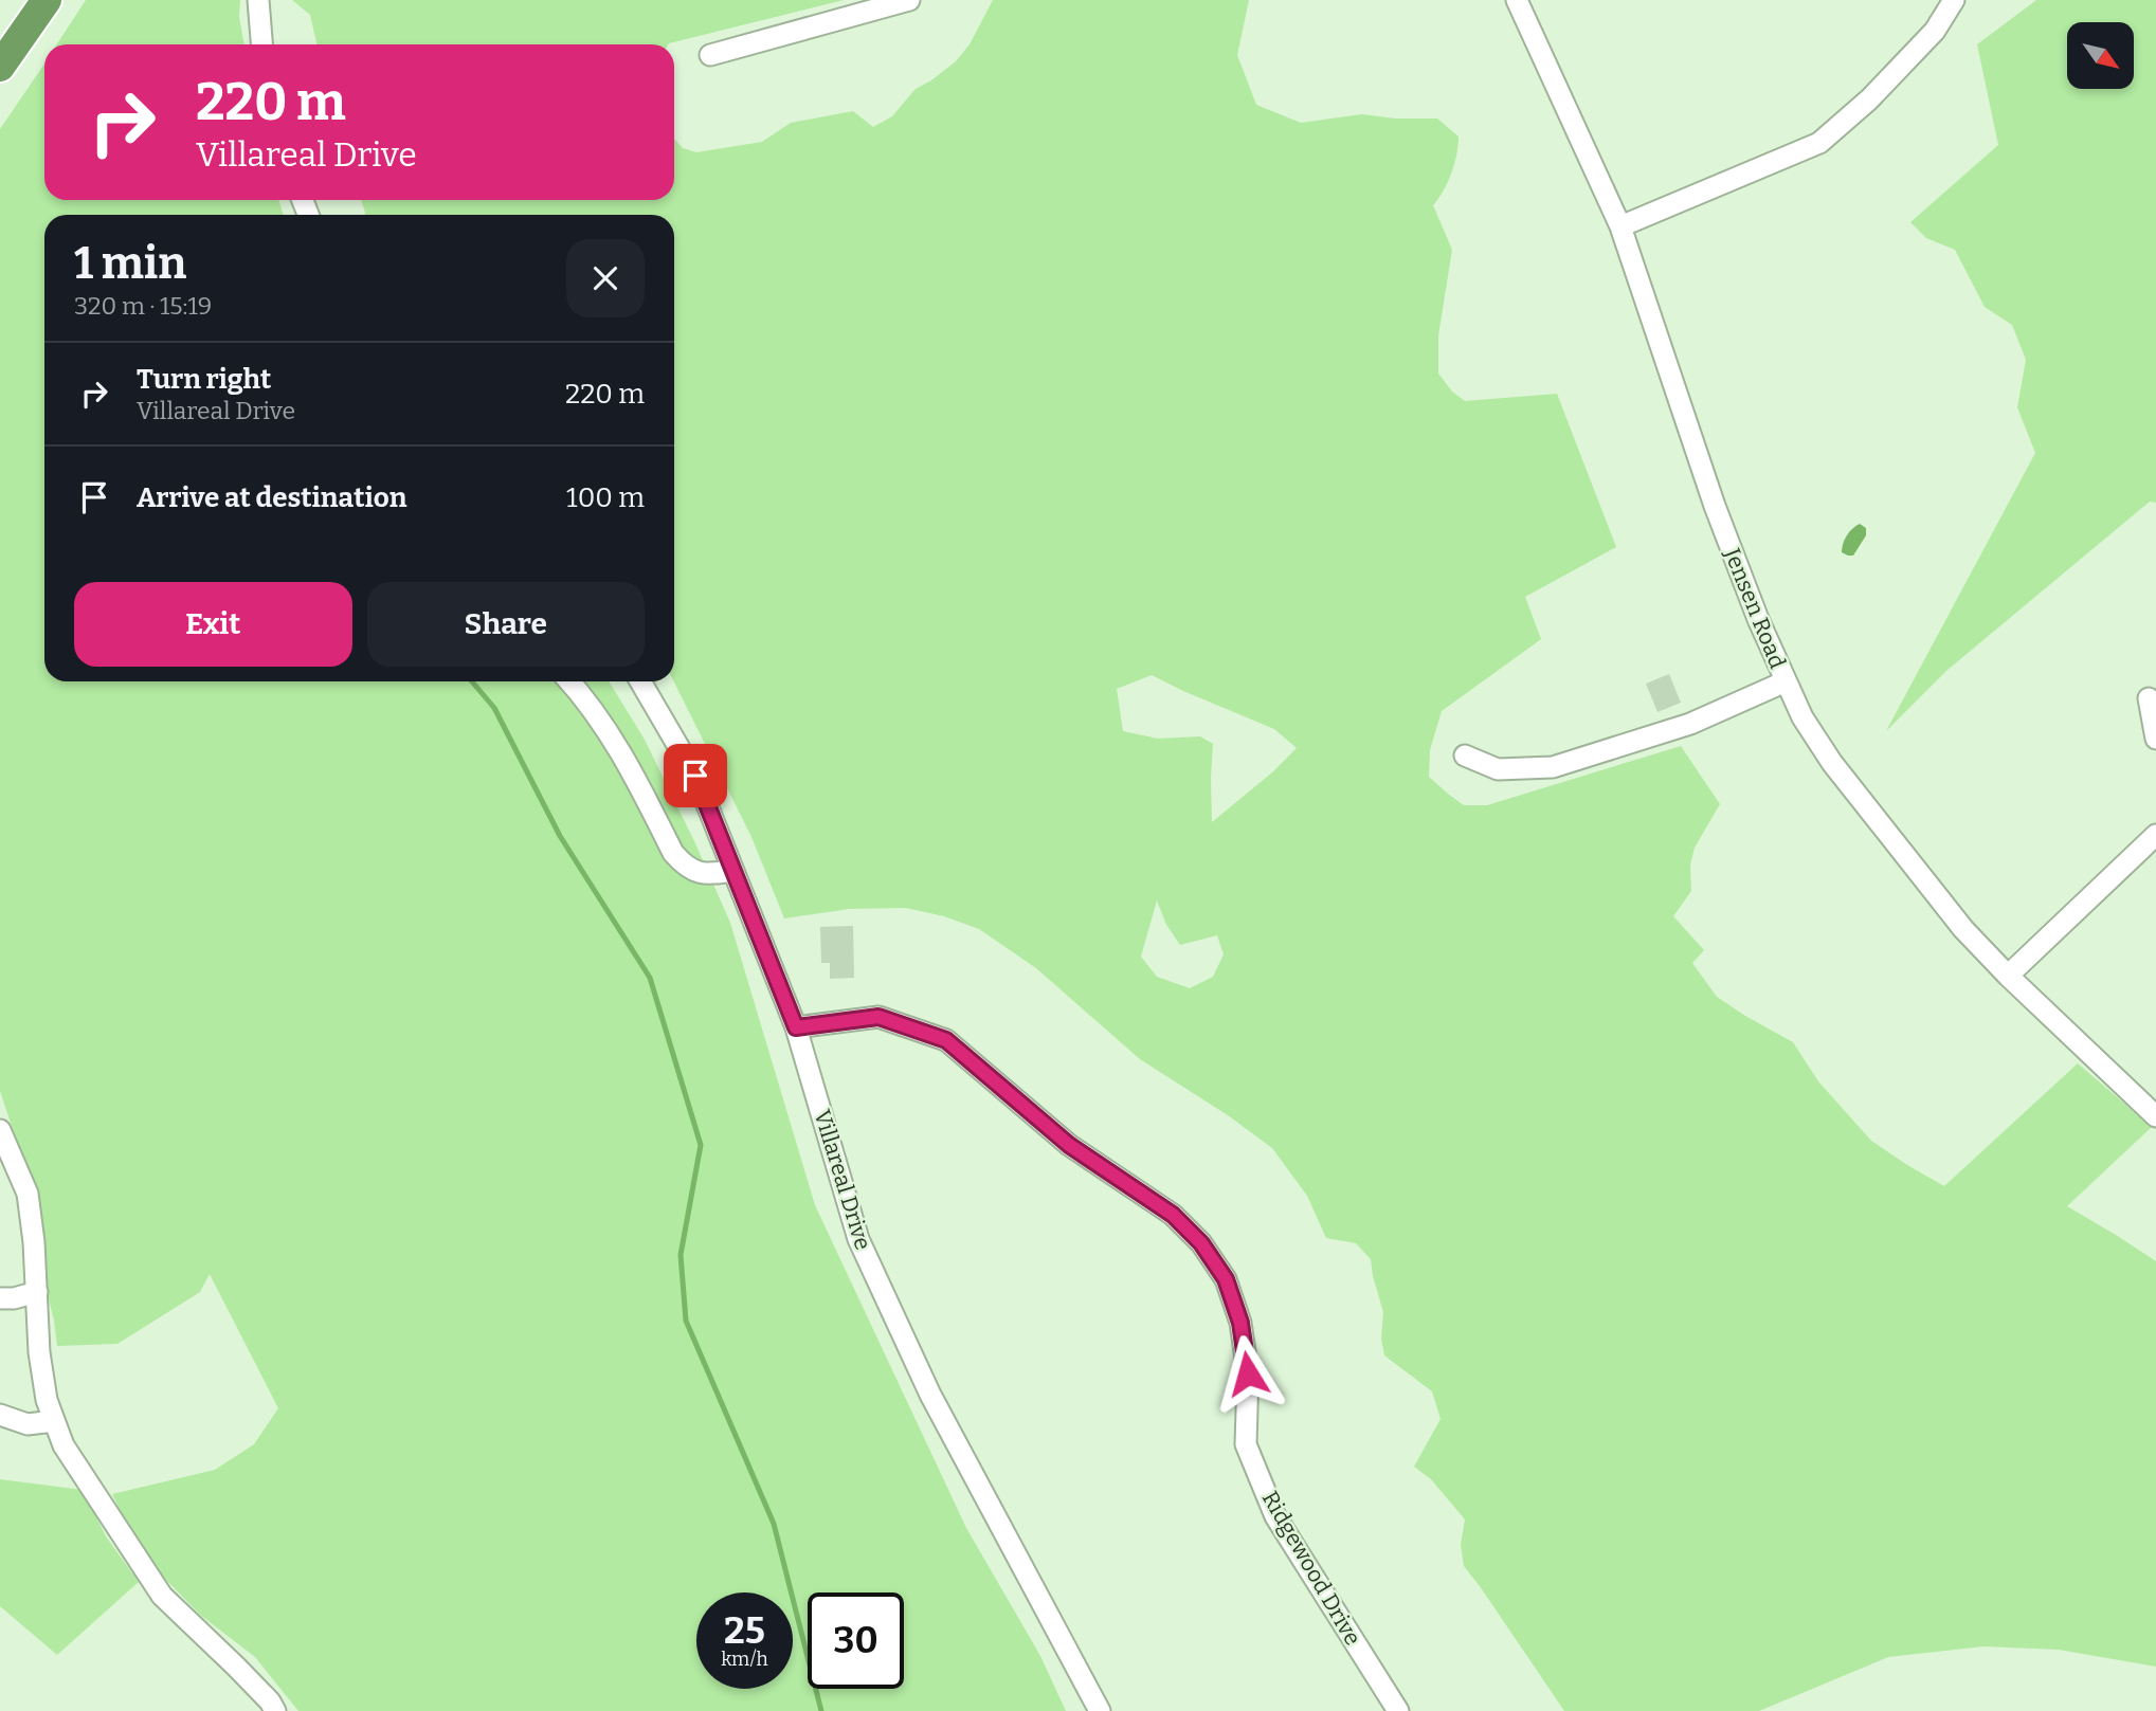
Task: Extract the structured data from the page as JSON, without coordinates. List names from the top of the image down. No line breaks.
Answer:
{"streets":{"street":["Jensen Road","Villareal Drive","Ridgewood Drive"]},"crossings":[["Villareal Drive","Ridgewood Drive"]],"north":"bottom right","page":{"turn":["220 m","Villareal Drive"],"heading":["1 min","320 m · 15:19"],"list":[{"name":"Turn right","note":"Villareal Drive","value":"220 m"},{"name":"Arrive at destination","value":"100 m"}],"buttons":["Exit","Share"],"speed":"25 km/h","limit":"30"}}
